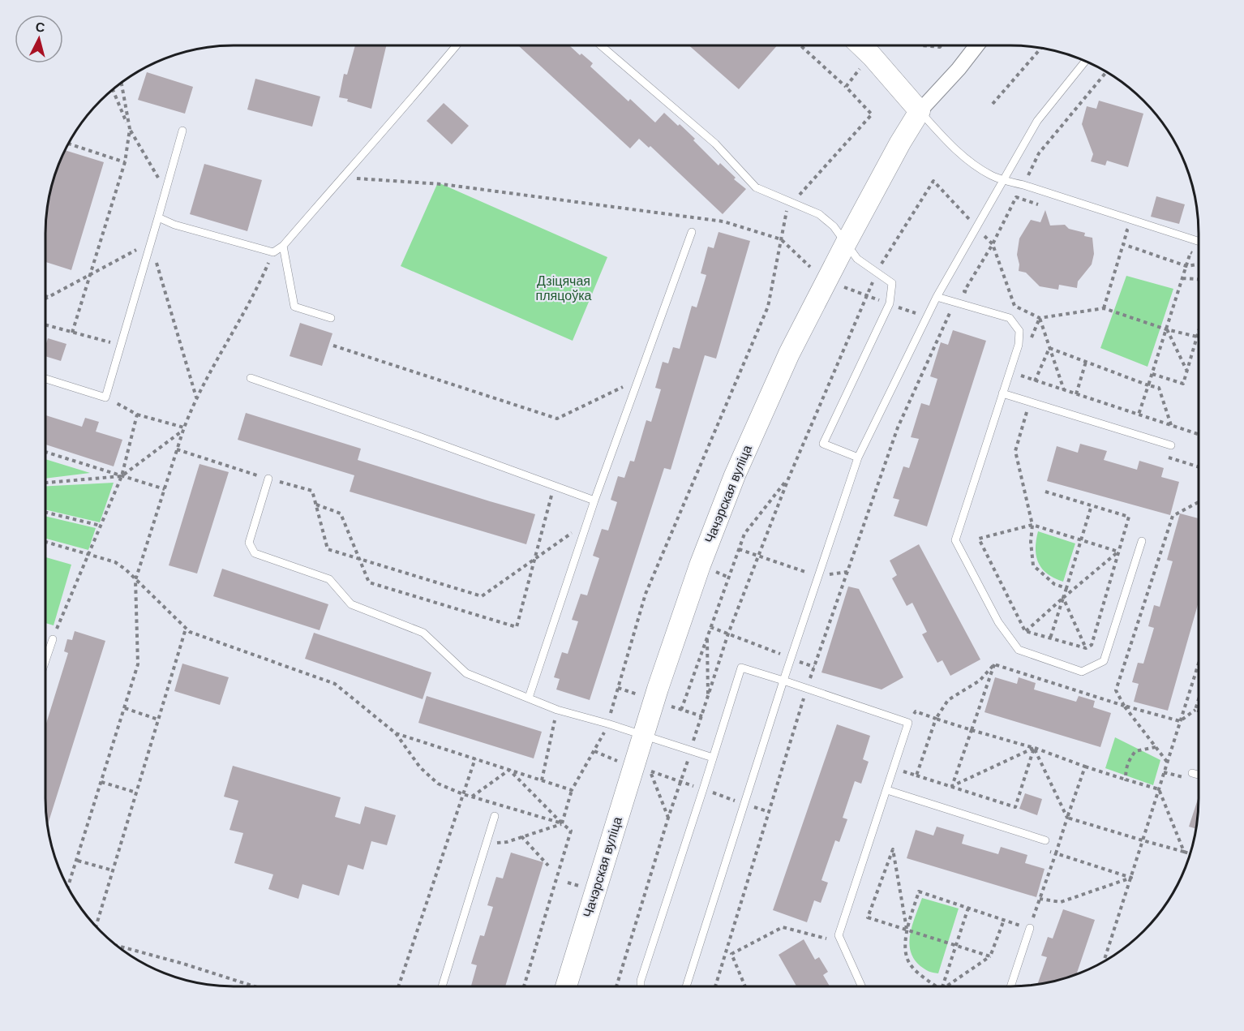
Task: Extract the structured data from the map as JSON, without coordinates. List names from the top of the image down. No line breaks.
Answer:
{"streets":{"main road":["Чачэрская вуліца"]},"parks":["Дзіцячая пляцоўка"],"north":"top"}
